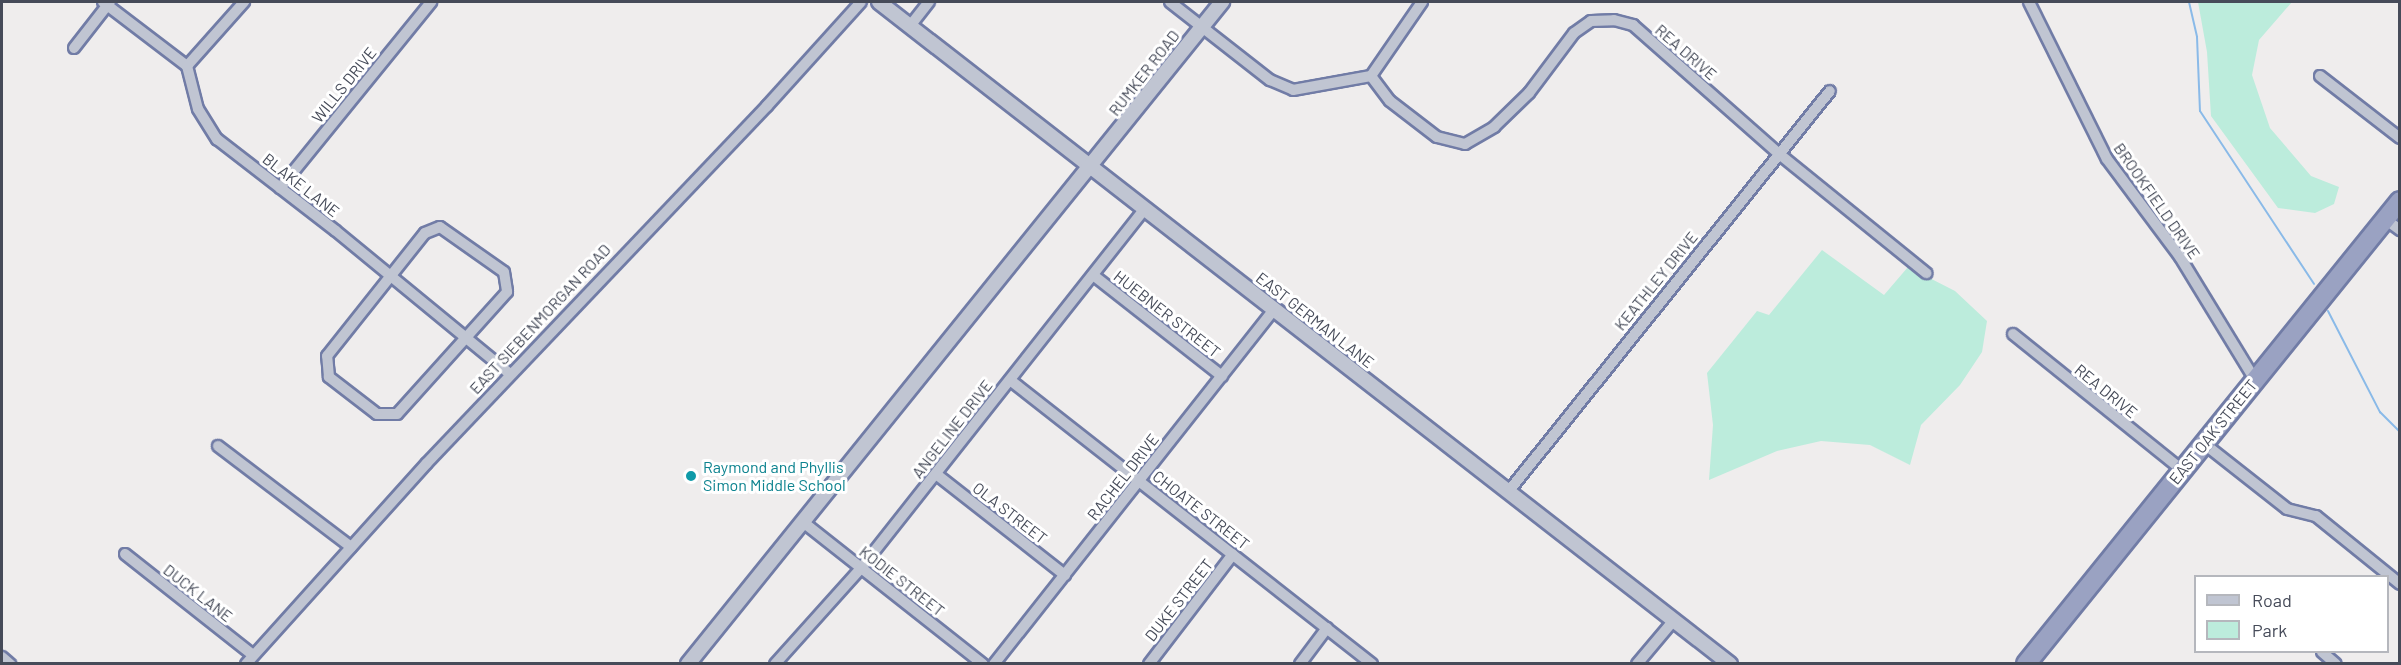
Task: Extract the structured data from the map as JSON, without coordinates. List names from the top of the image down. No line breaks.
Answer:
{"streets":{"highway":["EAST OAK STREET"],"street":["REA DRIVE","RUMKER ROAD","WILLS DRIVE","BLAKE LANE","BROOKFIELD DRIVE","KEATHLEY DRIVE","HUEBNER STREET","EAST SIEBENMORGAN ROAD","EAST GERMAN LANE","ANGELINE DRIVE","RACHEL DRIVE","CHOATE STREET","OLA STREET","KODIE STREET","DUCK LANE","DUKE STREET"]},"crossings":[["REA DRIVE","KEATHLEY DRIVE"],["REA DRIVE","EAST OAK STREET"],["RUMKER ROAD","EAST GERMAN LANE"],["WILLS DRIVE","BLAKE LANE"],["BLAKE LANE","EAST SIEBENMORGAN ROAD"],["BROOKFIELD DRIVE","EAST OAK STREET"],["KEATHLEY DRIVE","EAST GERMAN LANE"],["HUEBNER STREET","ANGELINE DRIVE"],["HUEBNER STREET","RACHEL DRIVE"],["EAST SIEBENMORGAN ROAD","DUCK LANE"],["EAST GERMAN LANE","ANGELINE DRIVE"],["EAST GERMAN LANE","RACHEL DRIVE"],["ANGELINE DRIVE","CHOATE STREET"],["ANGELINE DRIVE","OLA STREET"],["ANGELINE DRIVE","KODIE STREET"],["RACHEL DRIVE","CHOATE STREET"],["RACHEL DRIVE","OLA STREET"],["CHOATE STREET","DUKE STREET"]],"places":["Raymond and Phyllis Simon Middle School"],"legend":["Road","Park"]}
